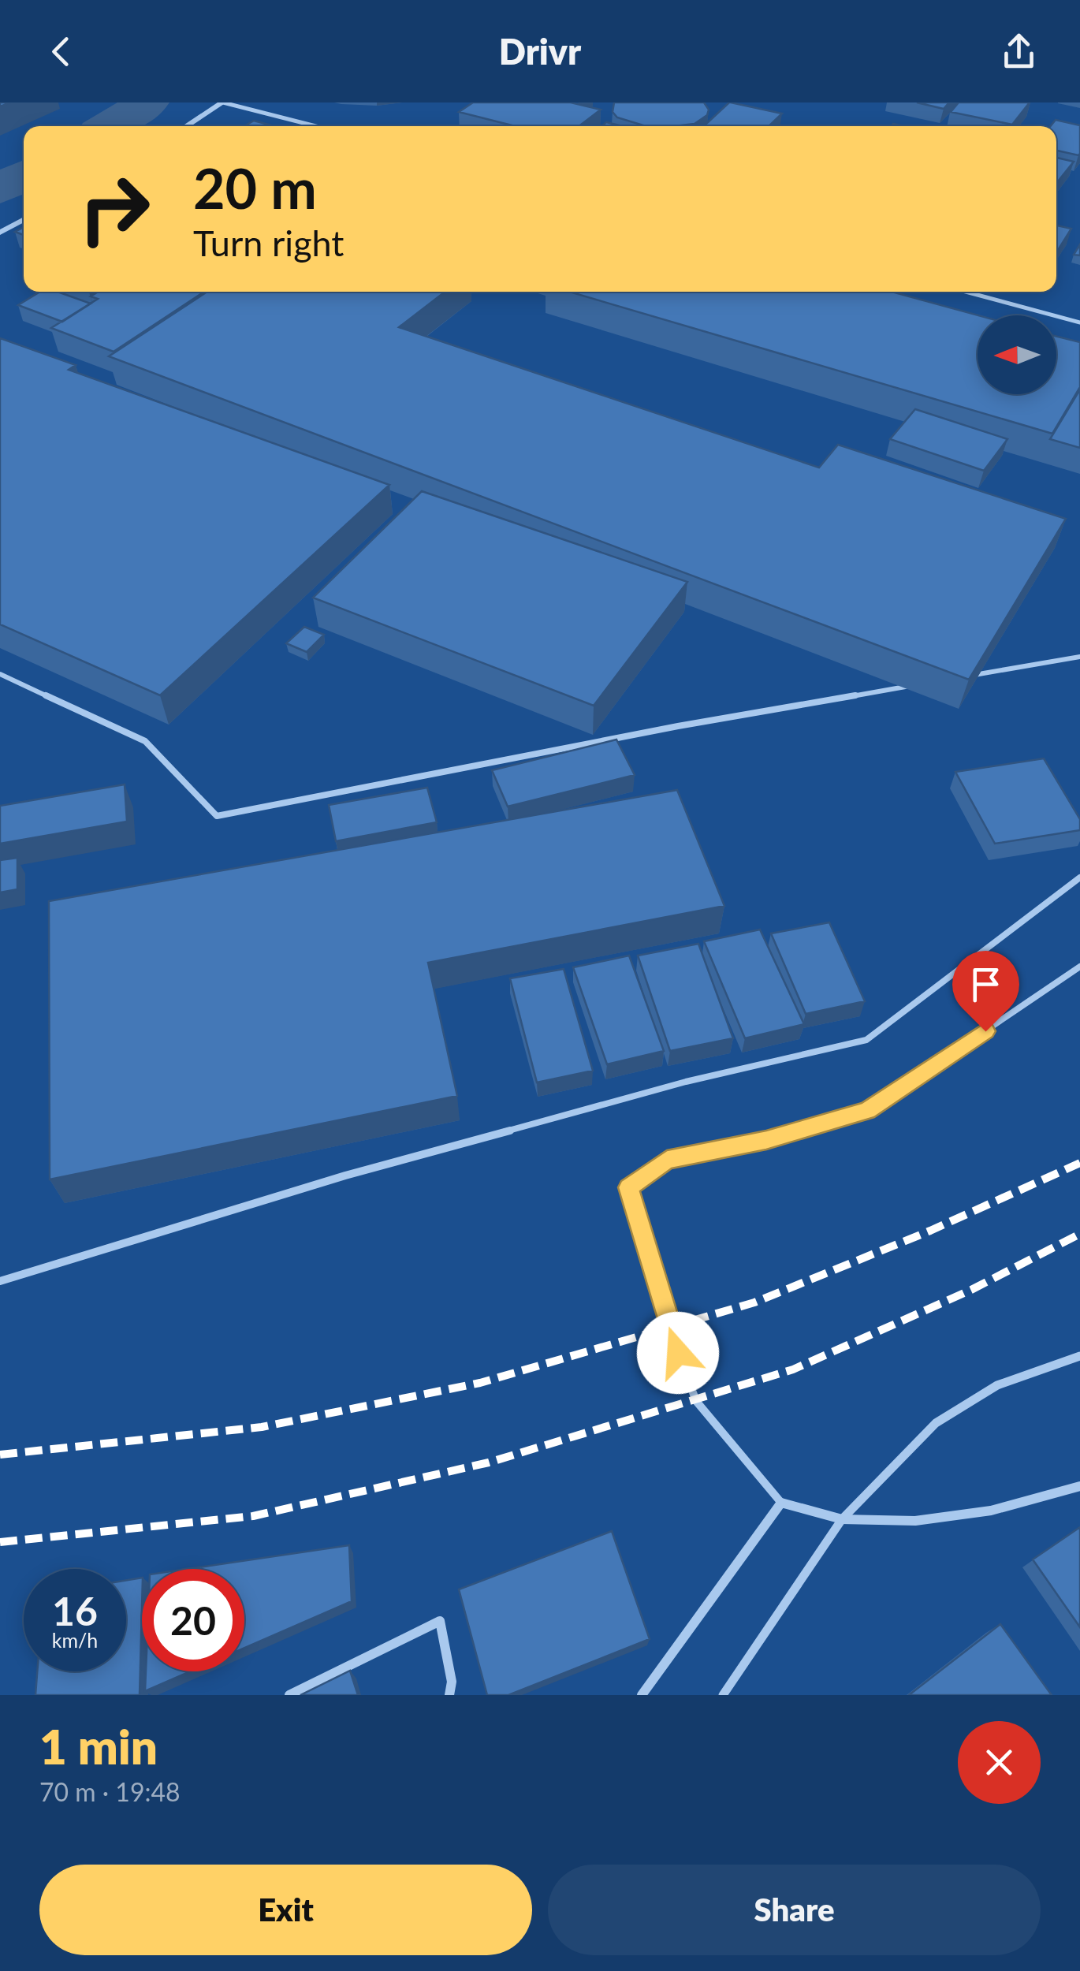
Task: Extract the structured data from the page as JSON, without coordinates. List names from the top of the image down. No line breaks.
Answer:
{"north":"left","page":{"header":"Drivr","turn":["20 m","Turn right"],"speed":"16 km/h","limit":"20","heading":["1 min","70 m · 19:48"],"buttons":["Exit","Share"]}}
